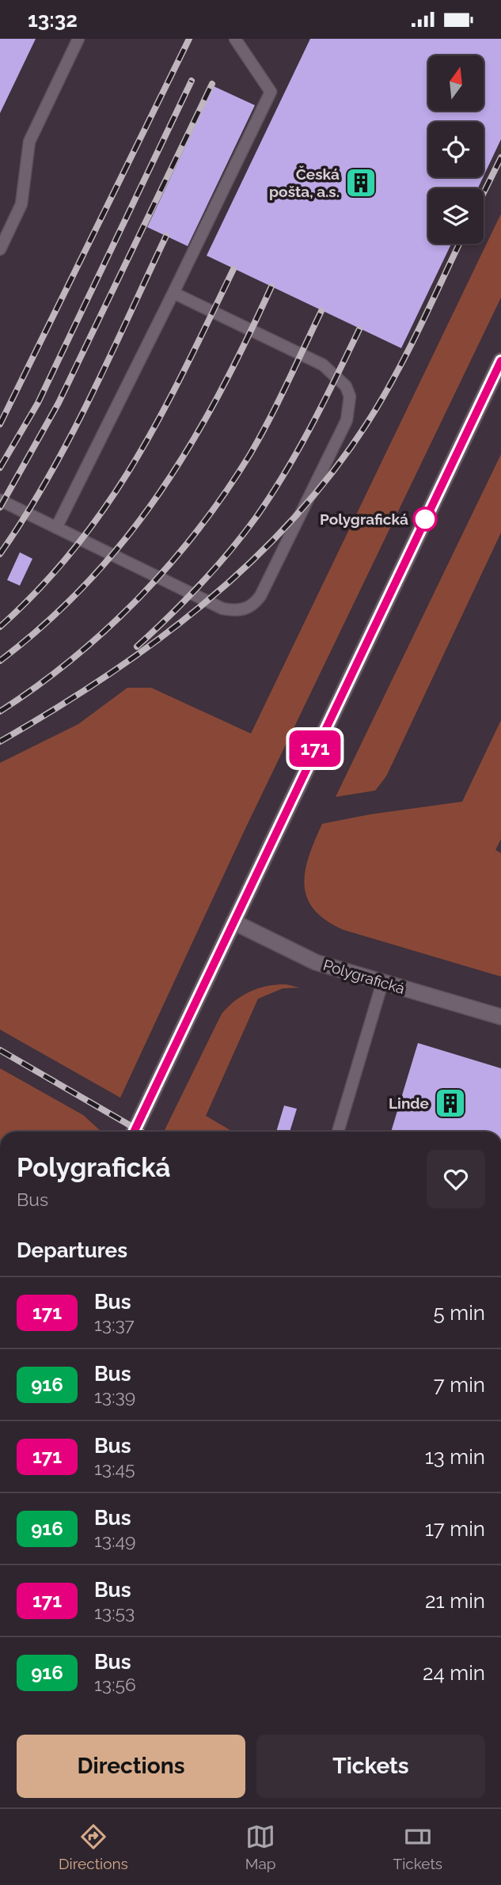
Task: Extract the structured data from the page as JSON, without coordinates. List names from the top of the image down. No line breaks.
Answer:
{"streets":{"street":["Polygrafická"]},"places":{"building":["Česká pošta, a.s.","Linde"],"other":["Polygrafická"]},"lines":["bus line 171"],"north":"top","page":{"status":"13:32","on_map":"171","heading":[["Polygrafická","Bus"],"Departures"],"list":[{"mark":"171","name":"Bus","note":"13:37","value":"5 min"},{"mark":"916","name":"Bus","note":"13:39","value":"7 min"},{"mark":"171","name":"Bus","note":"13:45","value":"13 min"},{"mark":"916","name":"Bus","note":"13:49","value":"17 min"},{"mark":"171","name":"Bus","note":"13:53","value":"21 min"},{"mark":"916","name":"Bus","note":"13:56","value":"24 min"}],"buttons":["Directions","Tickets"],"tabs":["Directions","Map","Tickets"]}}
